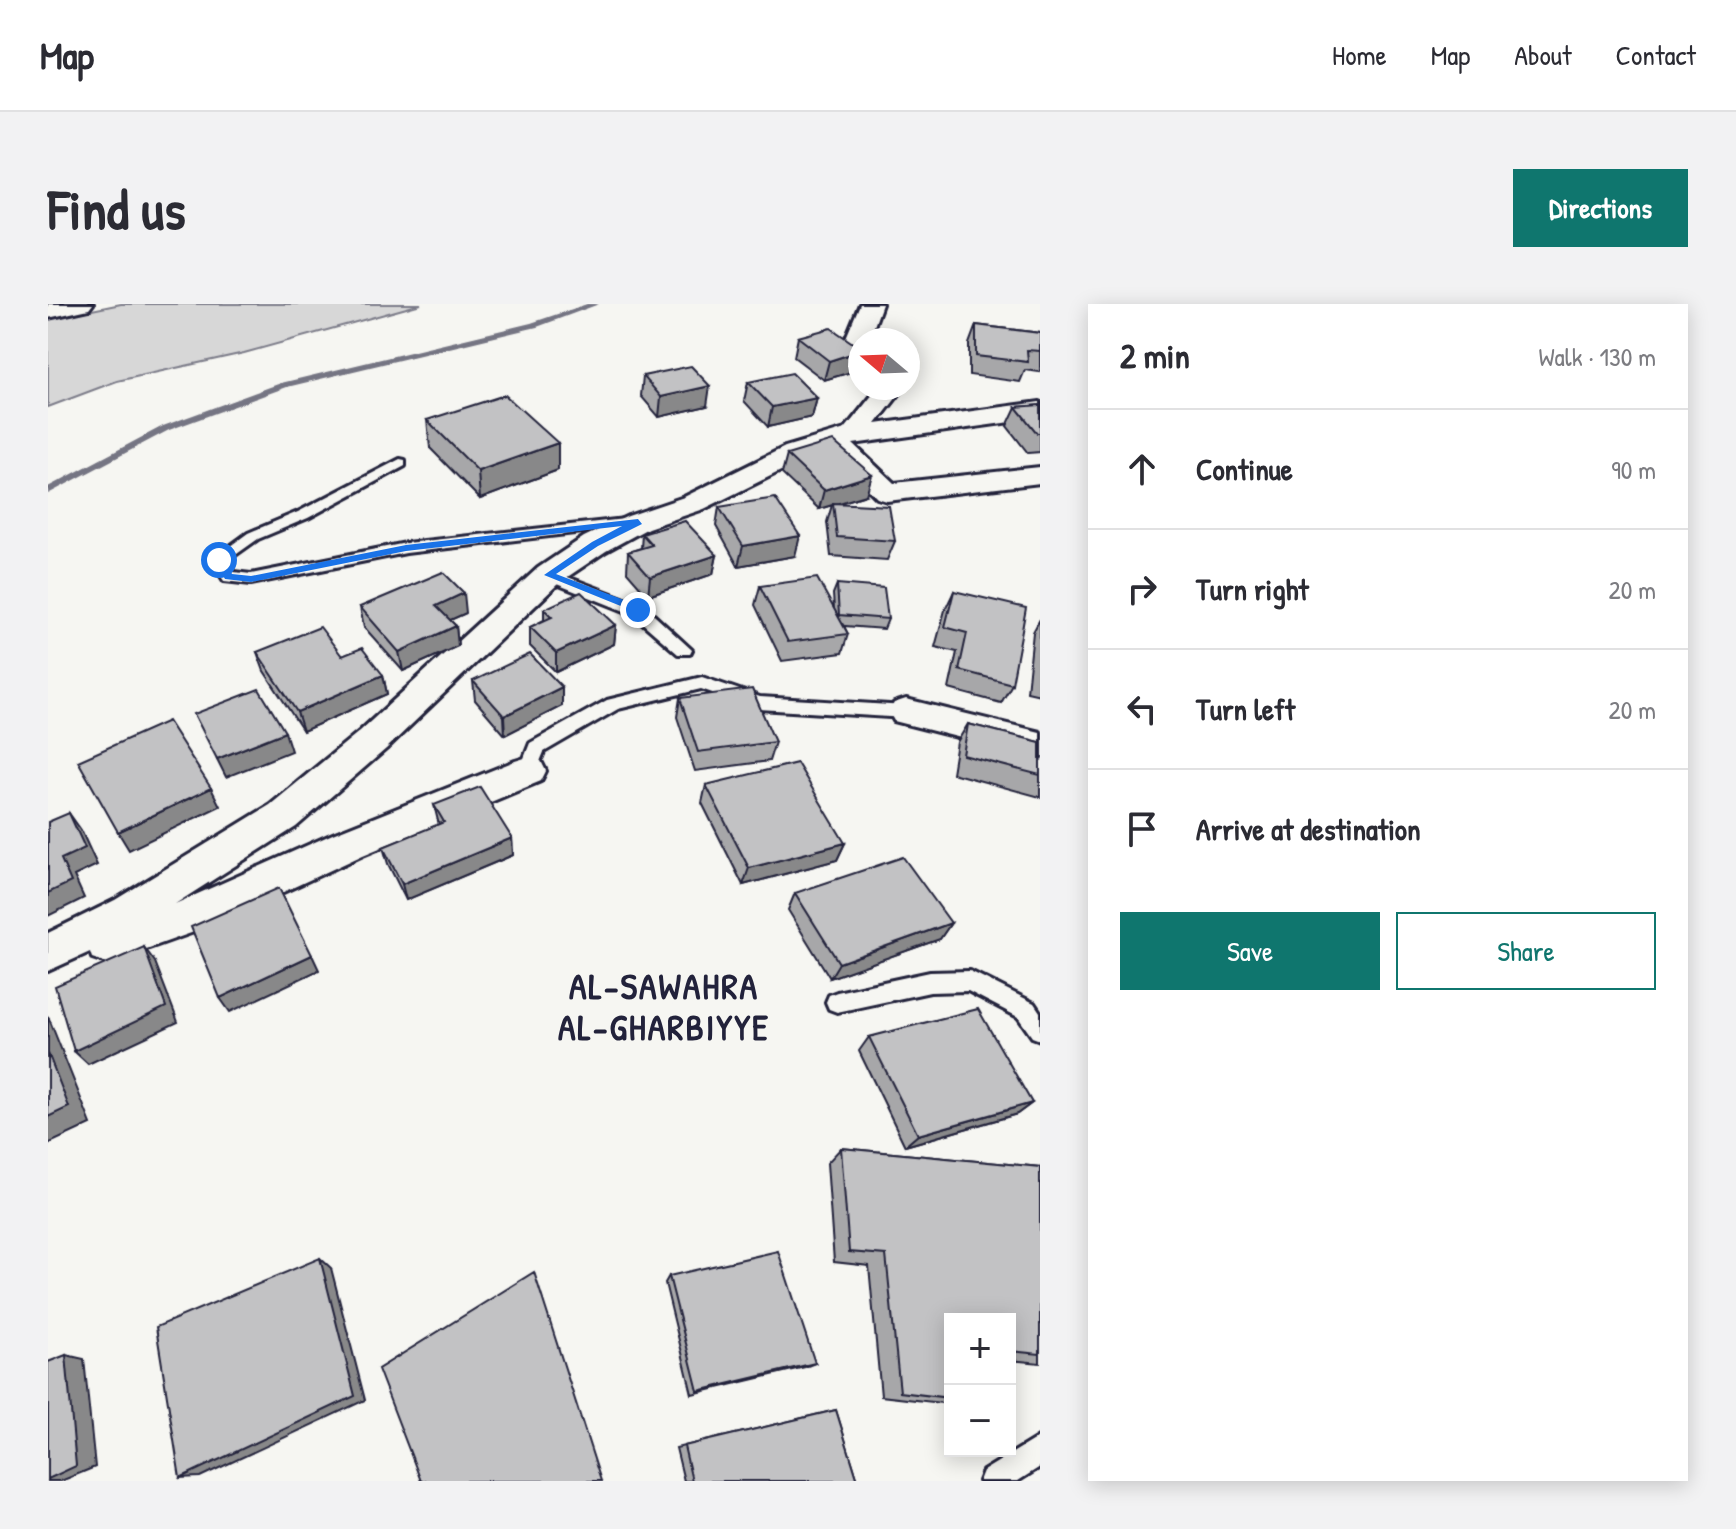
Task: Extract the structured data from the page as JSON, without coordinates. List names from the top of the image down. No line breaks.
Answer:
{"districts":["AL-SAWAHRA AL-GHARBIYYE"],"north":"left","page":{"header":"Map","nav":["Home","Map","About","Contact"],"buttons":["Directions",["Save","Share"]],"title":"Find us","heading":["2 min","Walk · 130 m"],"list":[["Continue","90 m"],["Turn right","20 m"],["Turn left","20 m"],"Arrive at destination"],"map_buttons":["+","−"]}}
